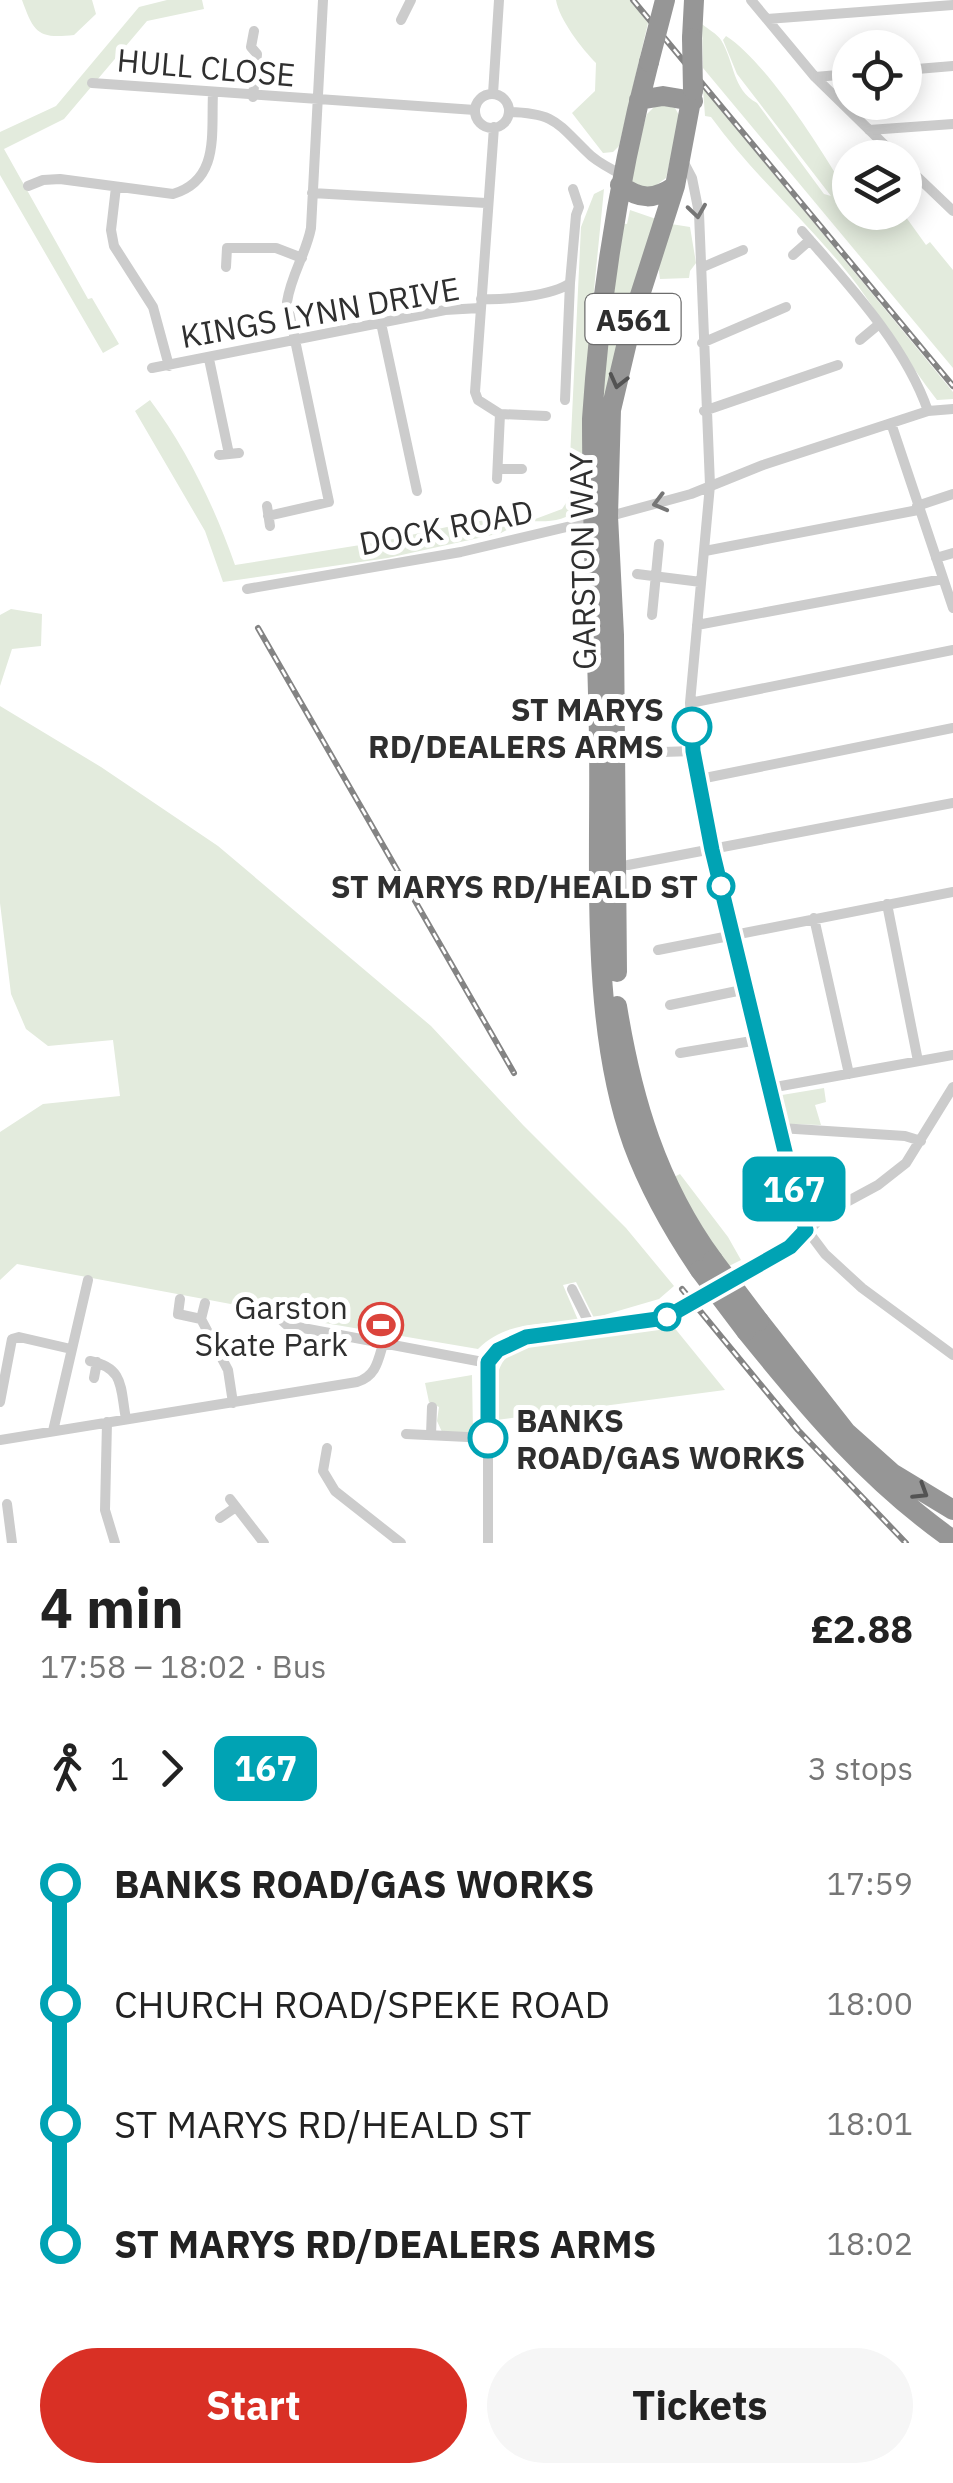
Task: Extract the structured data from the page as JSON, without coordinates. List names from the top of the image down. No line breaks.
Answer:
{"streets":{"highway":["A561","GARSTON WAY"],"street":["HULL CLOSE","KINGS LYNN DRIVE","DOCK ROAD"]},"crossings":[["A561","GARSTON WAY"],["DOCK ROAD","GARSTON WAY"]],"places":{"other":["ST MARYS RD/DEALERS ARMS","ST MARYS RD/HEALD ST","BANKS ROAD/GAS WORKS"],"sports":["Garston Skate Park"]},"lines":["bus line 167"],"page":{"on_map":"167","heading":["4 min","17:58 – 18:02 · Bus","£2.88"],"legs":["1","167","3 stops"],"list":[{"name":"BANKS ROAD/GAS WORKS","value":"17:59"},{"name":"CHURCH ROAD/SPEKE ROAD","value":"18:00"},{"name":"ST MARYS RD/HEALD ST","value":"18:01"},{"name":"ST MARYS RD/DEALERS ARMS","value":"18:02"}],"buttons":["Start","Tickets"]}}
